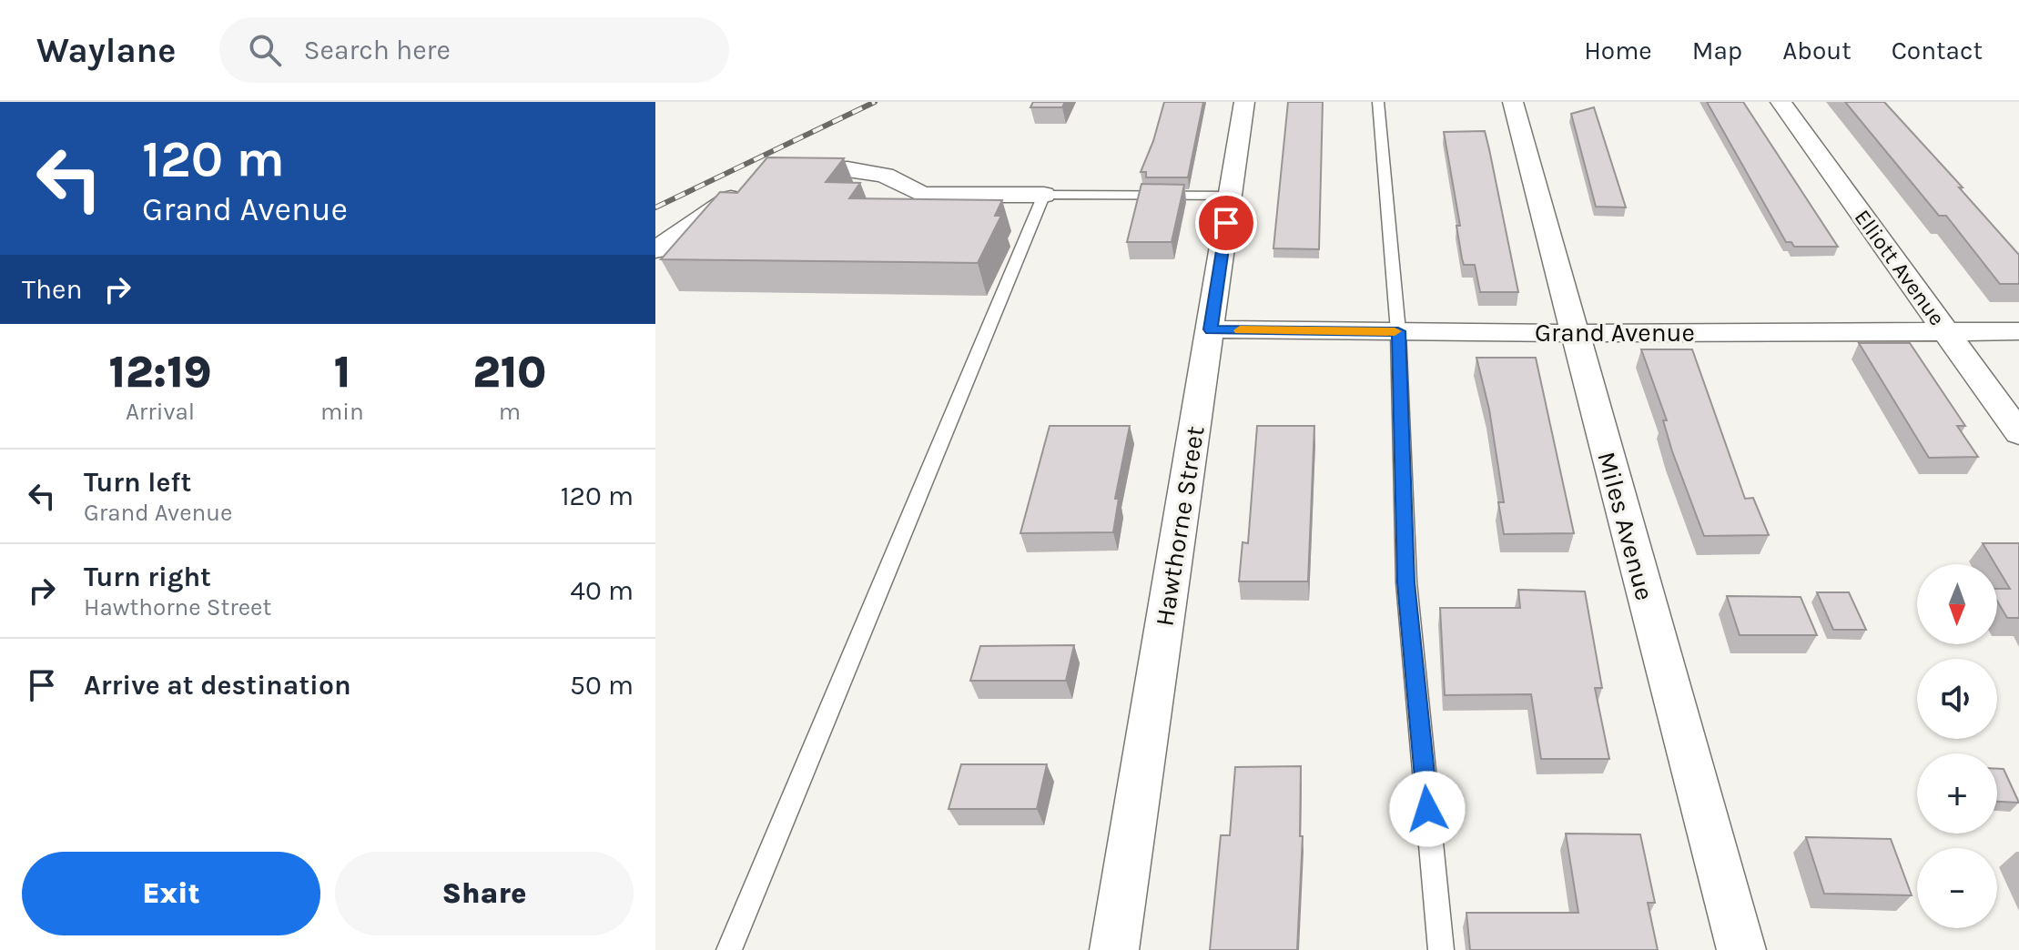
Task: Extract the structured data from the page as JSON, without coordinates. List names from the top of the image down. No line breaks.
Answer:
{"streets":{"street":["Elliott Avenue","Grand Avenue","Hawthorne Street","Miles Avenue"]},"crossings":[["Elliott Avenue","Grand Avenue"],["Grand Avenue","Hawthorne Street"],["Grand Avenue","Miles Avenue"]],"north":"bottom","page":{"header":"Waylane","search":"Search here","nav":["Home","Map","About","Contact"],"turn":["120 m","Grand Avenue"],"then":"Then","eta":["12:19","Arrival","1","min","210","m"],"list":[{"name":"Turn left","note":"Grand Avenue","value":"120 m"},{"name":"Turn right","note":"Hawthorne Street","value":"40 m"},{"name":"Arrive at destination","value":"50 m"}],"map_buttons":["+","−"],"buttons":["Exit","Share"]}}
